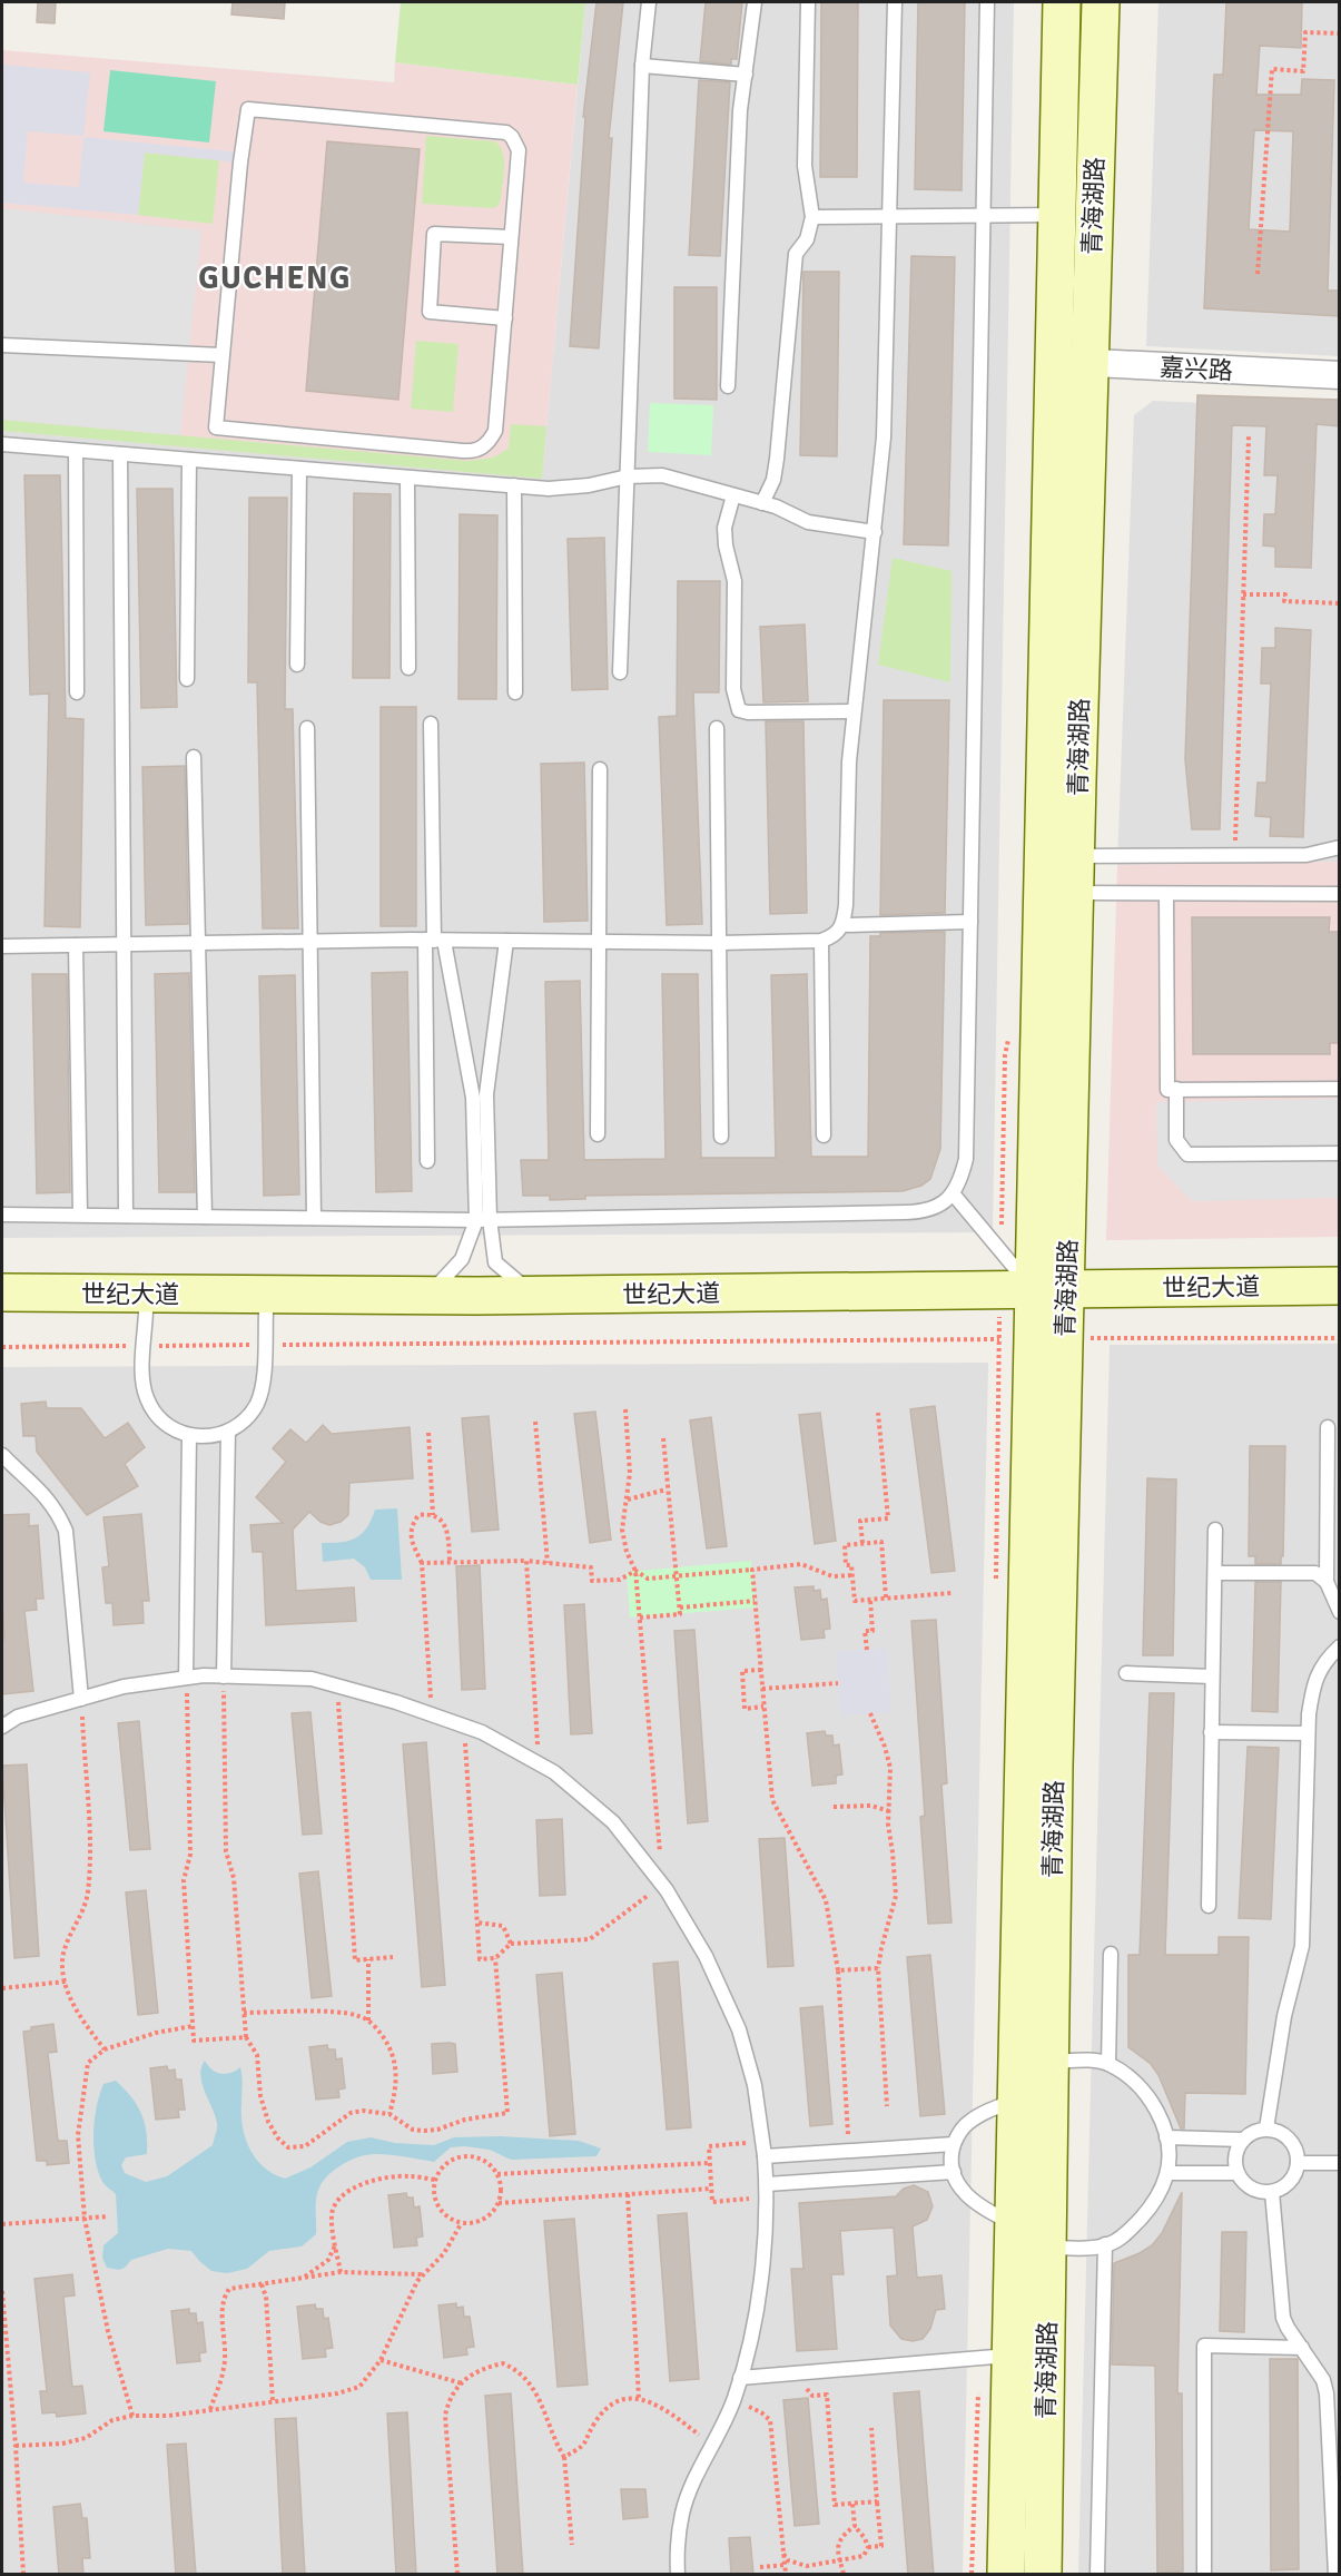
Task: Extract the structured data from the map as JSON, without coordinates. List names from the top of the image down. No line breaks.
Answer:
{"streets":{"main road":["青海湖路","世纪大道"],"street":["嘉兴路"]},"crossings":[["青海湖路","嘉兴路"],["青海湖路","世纪大道"]],"districts":["GUCHENG"]}
